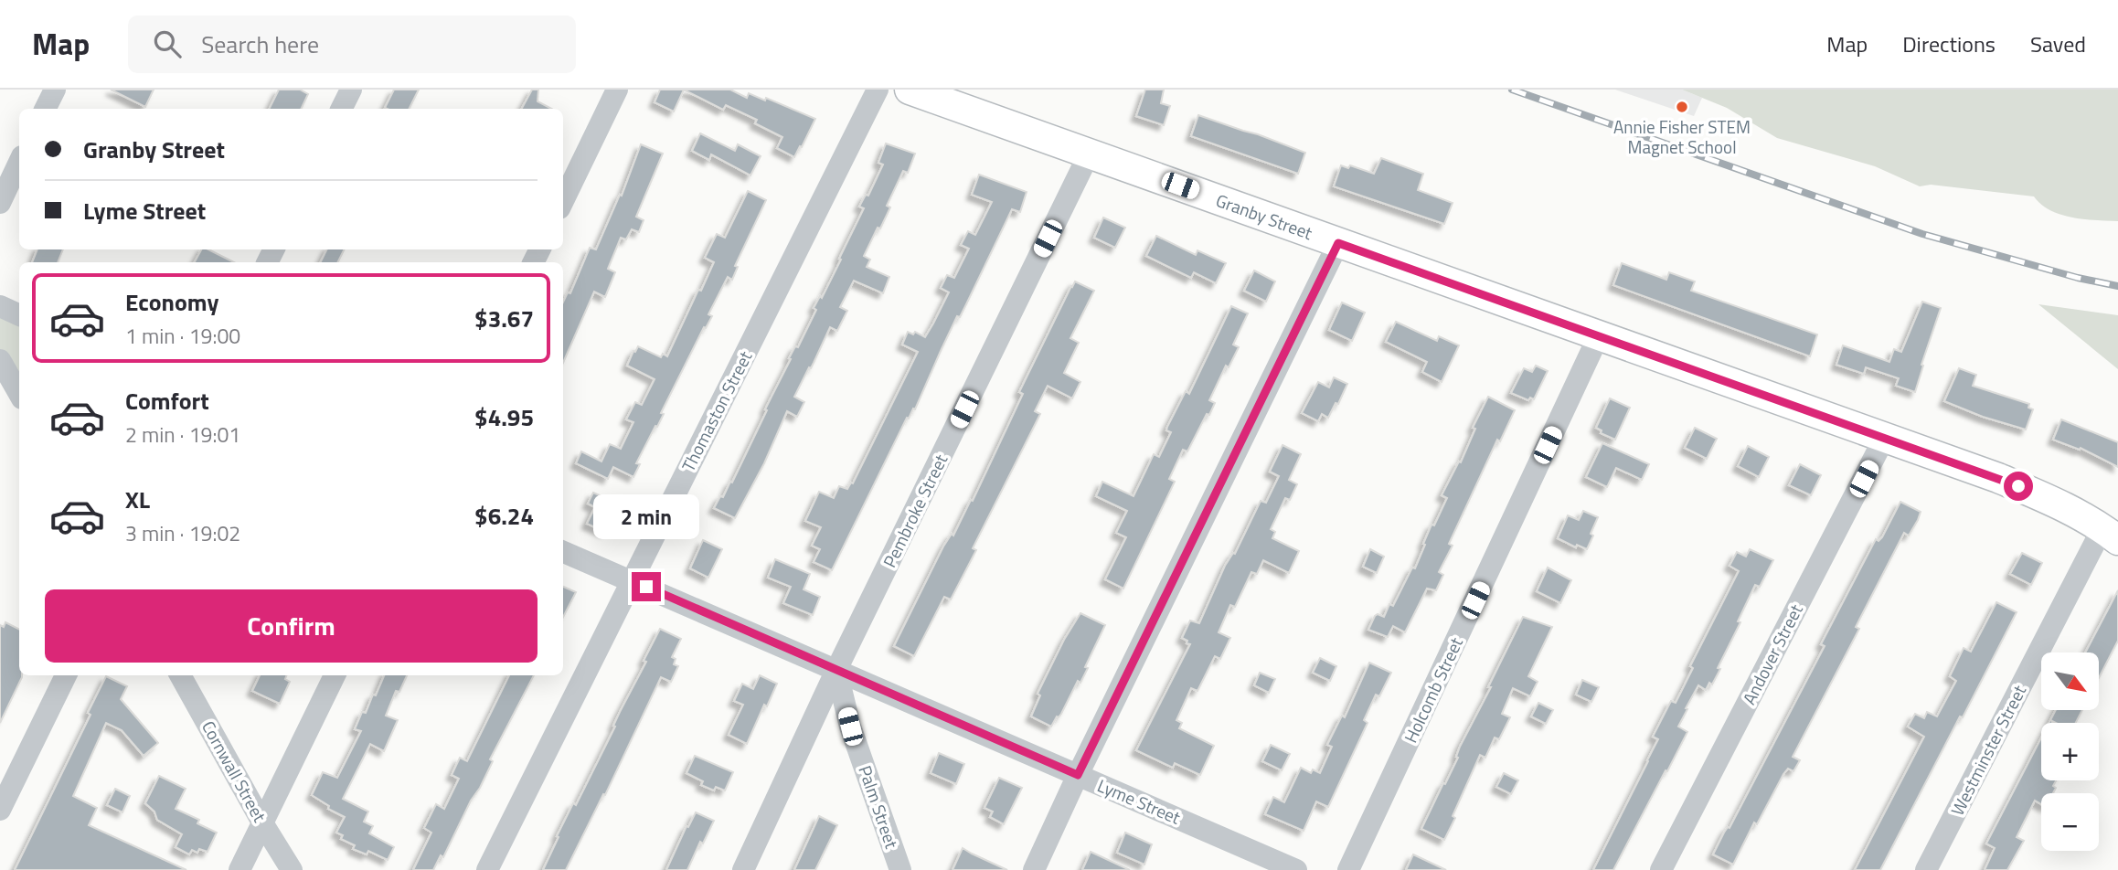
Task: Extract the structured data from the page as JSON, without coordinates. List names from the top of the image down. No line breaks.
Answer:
{"streets":{"main road":["Granby Street"],"street":["Thomaston Street","Pembroke Street","Andover Street","Holcomb Street","Westminster Street","Cornwall Street","Lyme Street","Palm Street"]},"crossings":[["Granby Street","Pembroke Street"],["Granby Street","Andover Street"],["Granby Street","Holcomb Street"],["Granby Street","Westminster Street"],["Thomaston Street","Lyme Street"],["Pembroke Street","Lyme Street"],["Pembroke Street","Palm Street"],["Lyme Street","Palm Street"]],"places":["Annie Fisher STEM Magnet School"],"north":"bottom right","page":{"header":"Map","search":"Search here","nav":["Map","Directions","Saved"],"banner":["Granby Street","Lyme Street"],"list":[{"name":"Economy","note":"1 min · 19:00","value":"$3.67"},{"name":"Comfort","note":"2 min · 19:01","value":"$4.95"},{"name":"XL","note":"3 min · 19:02","value":"$6.24"}],"bubble":"2 min","buttons":"Confirm","map_buttons":["+","−"]}}
